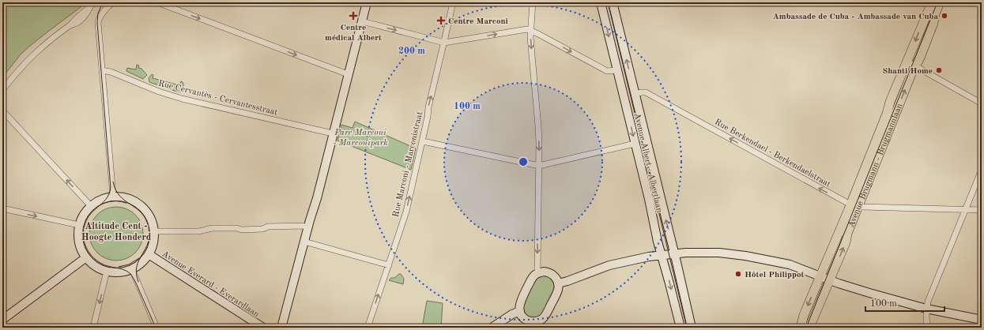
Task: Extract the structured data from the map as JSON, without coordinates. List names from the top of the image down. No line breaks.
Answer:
{"streets":{"main road":["Avenue Brugmann - Brugmannlaan"],"street":["Rue Cervantès - Cervantesstraat","Rue Berkendael - Berkendaelstraat","Avenue Albert - Albertlaan","Rue Marconi - Marconistraat","Avenue Everard - Everardlaan"]},"crossings":[["Rue Berkendael - Berkendaelstraat","Avenue Albert - Albertlaan"],["Rue Berkendael - Berkendaelstraat","Avenue Brugmann - Brugmannlaan"]],"one_way":["Rue Berkendael - Berkendaelstraat","Rue Marconi - Marconistraat"],"districts":["Altitude Cent - Hoogte Honderd"],"parks":["Parc Marconi - Marconipark"],"places":{"health":["Centre médical Albert","Centre Marconi"],"other":["Ambassade de Cuba - Ambassade van Cuba","Shanti Home","Hôtel Philippot"]},"scale_bar":"100 m","rings":["200 m","100 m"]}
